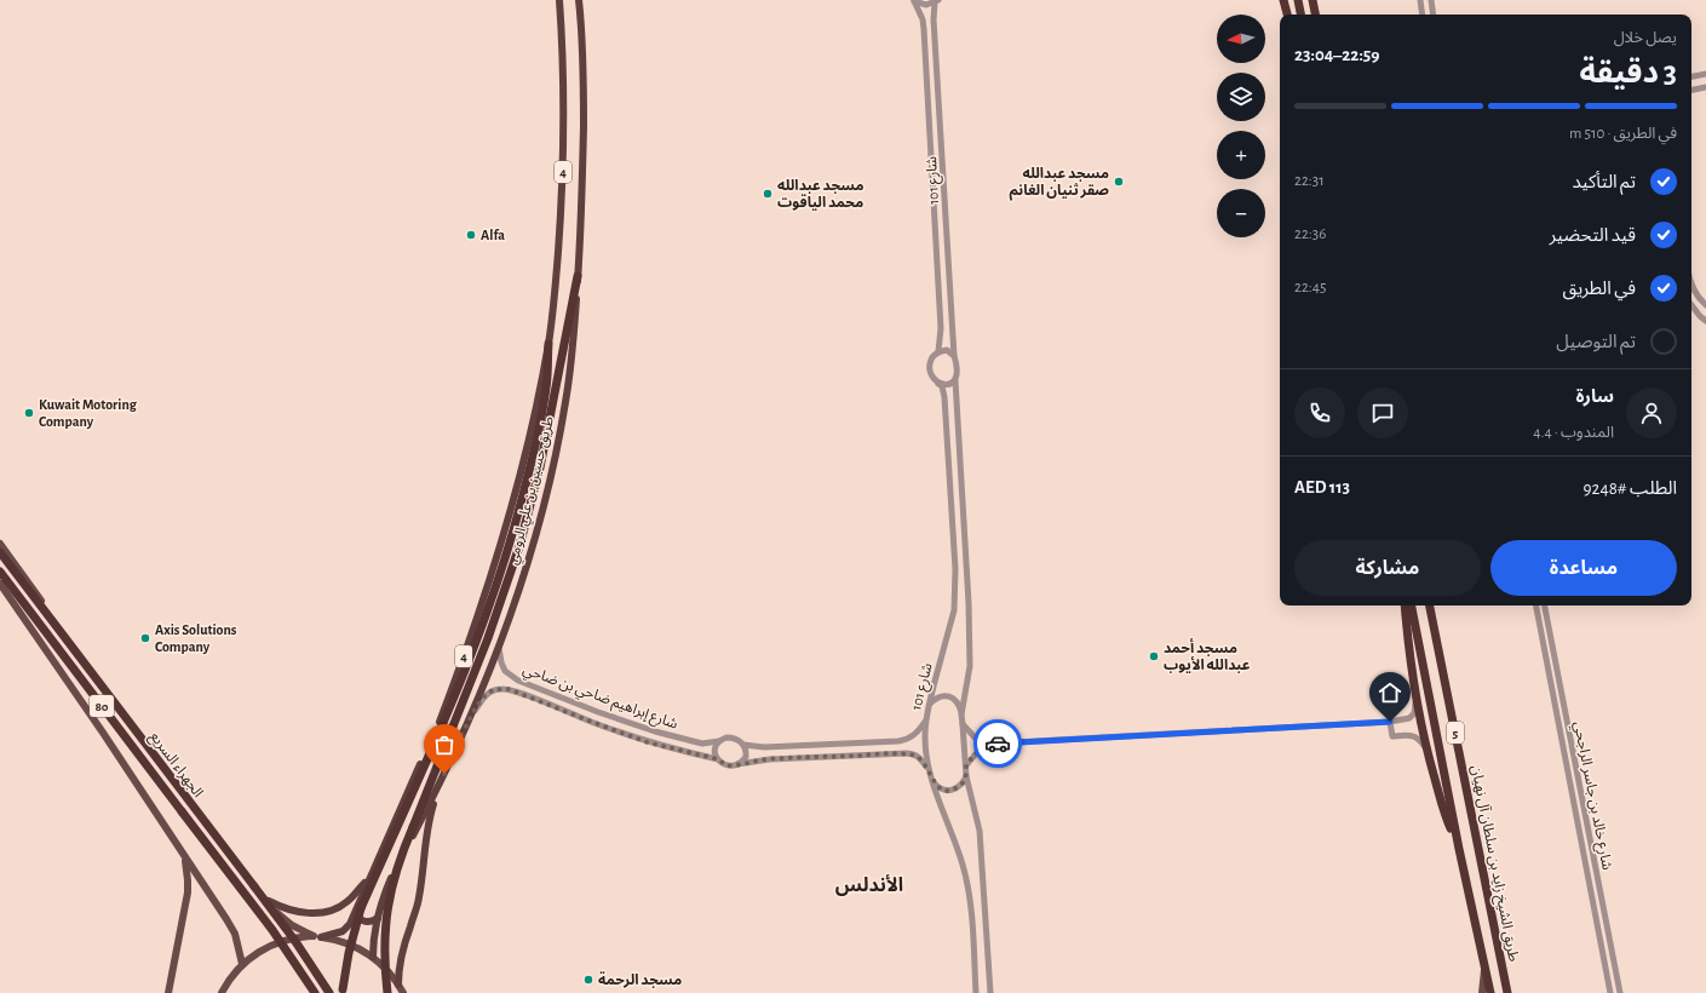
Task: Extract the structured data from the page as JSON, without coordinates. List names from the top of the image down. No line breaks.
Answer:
{"streets":{"highway":["4","طريق حسين بن علي الرومي","80","5","الجهراء السريع","طريق الشيخ زايد بن سلطان آل نهيان"],"street":["شارع 101","شارع إبراهيم ضاحي بن ضاحي","شارع خالد بن جاسر الراجحي"]},"crossings":[["طريق حسين بن علي الرومي","شارع إبراهيم ضاحي بن ضاحي"],["طريق حسين بن علي الرومي","الجهراء السريع"]],"districts":["الأندلس"],"places":["مسجد عبدالله صقر ثنيان الغانم","مسجد عبدالله محمد الياقوت","Alfa","Kuwait Motoring Company","Axis Solutions Company","مسجد أحمد عبدالله الأيوب","مسجد الرحمة"],"north":"left","page":{"map_buttons":["+","−"],"heading":["3 دقيقة","يصل خلال","22:59–23:04"],"panel":["سارة","المندوب · 4.4","الطلب #9248","AED 113"],"bar":"في الطريق · 510 m","list":[["تم التأكيد","22:31"],["قيد التحضير","22:36"],["في الطريق","22:45"],"تم التوصيل"],"buttons":["مساعدة","مشاركة"]}}
